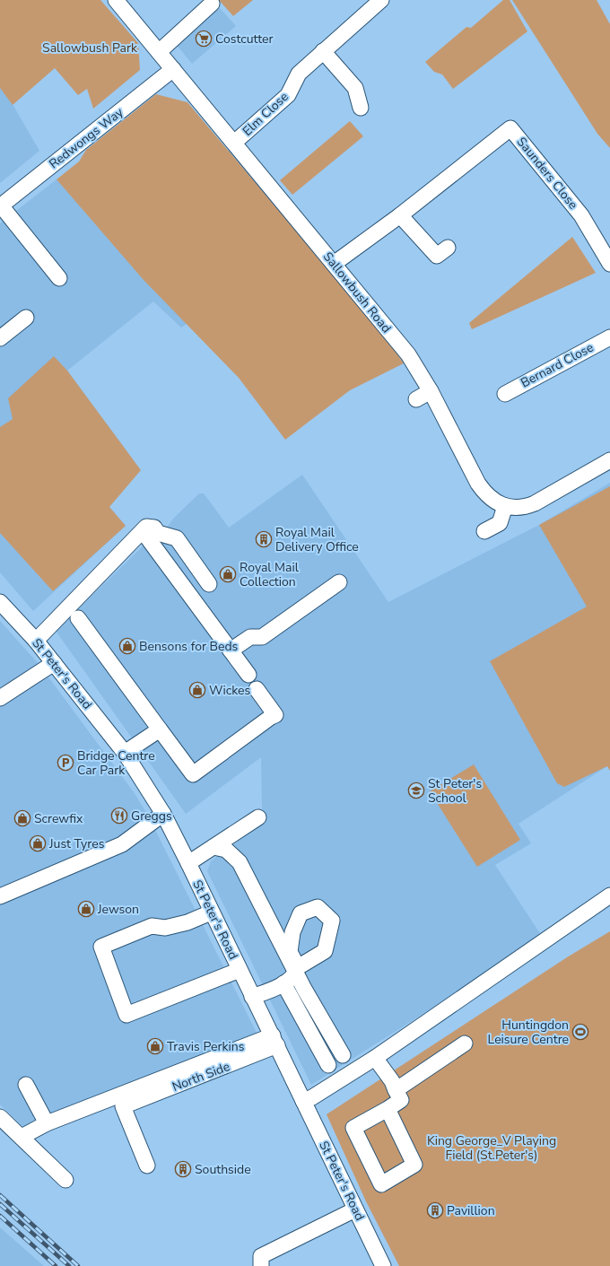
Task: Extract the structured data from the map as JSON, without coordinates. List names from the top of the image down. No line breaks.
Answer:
{"streets":{"street":["Elm Close","Redwongs Way","Saunders Close","Sallowbush Road","Bernard Close","St Peter's Road","North Side"]},"crossings":[["Elm Close","Sallowbush Road"],["Redwongs Way","Sallowbush Road"],["Saunders Close","Sallowbush Road"],["St Peter's Road","North Side"]],"parks":["Sallowbush Park","King George_V Playing Field (St.Peter's)"],"places":{"supermarket":["Costcutter"],"building":["Royal Mail Delivery Office","Southside","Pavillion"],"shop":["Royal Mail Collection","Bensons for Beds","Wickes","Screwfix","Just Tyres","Jewson","Travis Perkins"],"parking":["Bridge Centre Car Park"],"school or university":["St Peter's School"],"restaurant":["Greggs"],"sports":["Huntingdon Leisure Centre"]}}
